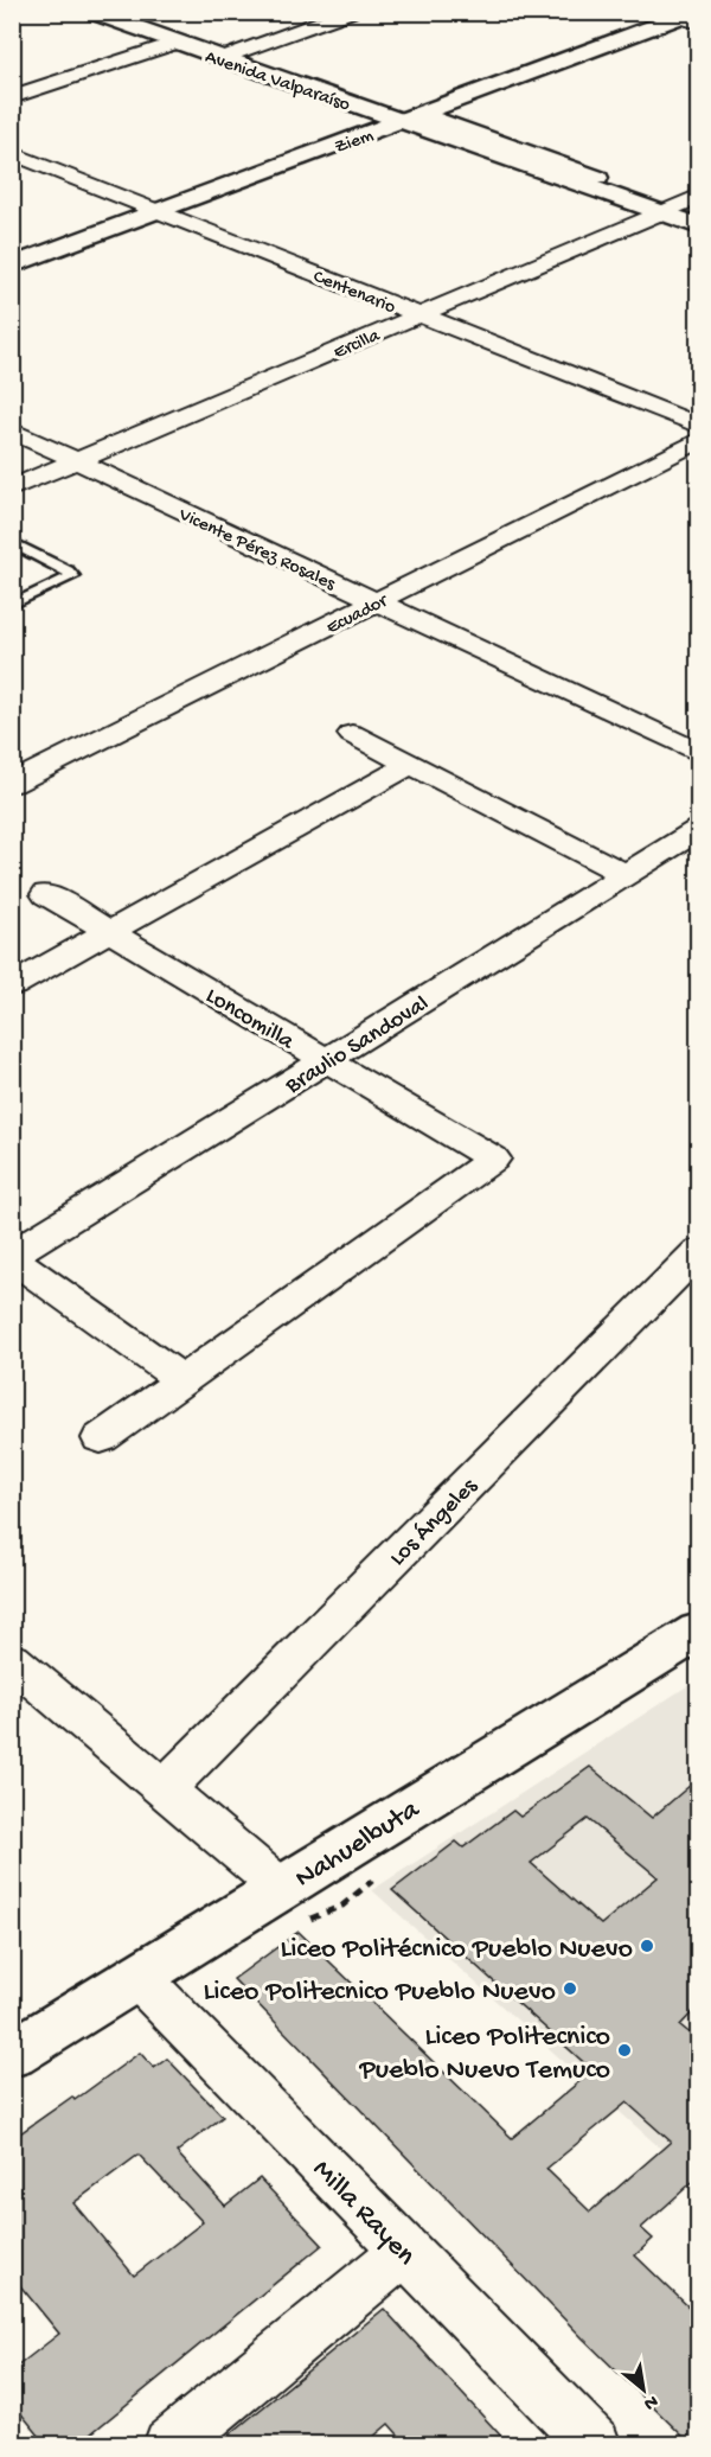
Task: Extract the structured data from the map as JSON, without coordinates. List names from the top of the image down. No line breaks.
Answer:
{"streets":{"main road":["Avenida Valparaíso","Ziem","Nahuelbuta"],"street":["Centenario","Ercilla","Vicente Pérez Rosales","Ecuador","Loncomilla","Braulio Sandoval","Los Ángeles","Milla Rayen"]},"crossings":[["Avenida Valparaíso","Ziem"],["Avenida Valparaíso","Ercilla"],["Ziem","Centenario"],["Centenario","Ercilla"],["Ercilla","Vicente Pérez Rosales"],["Vicente Pérez Rosales","Ecuador"],["Loncomilla","Braulio Sandoval"],["Nahuelbuta","Milla Rayen"]],"places":["Liceo Politécnico Pueblo Nuevo","Liceo Politecnico Pueblo Nuevo","Liceo Politecnico Pueblo Nuevo Temuco"],"north":"bottom right"}
